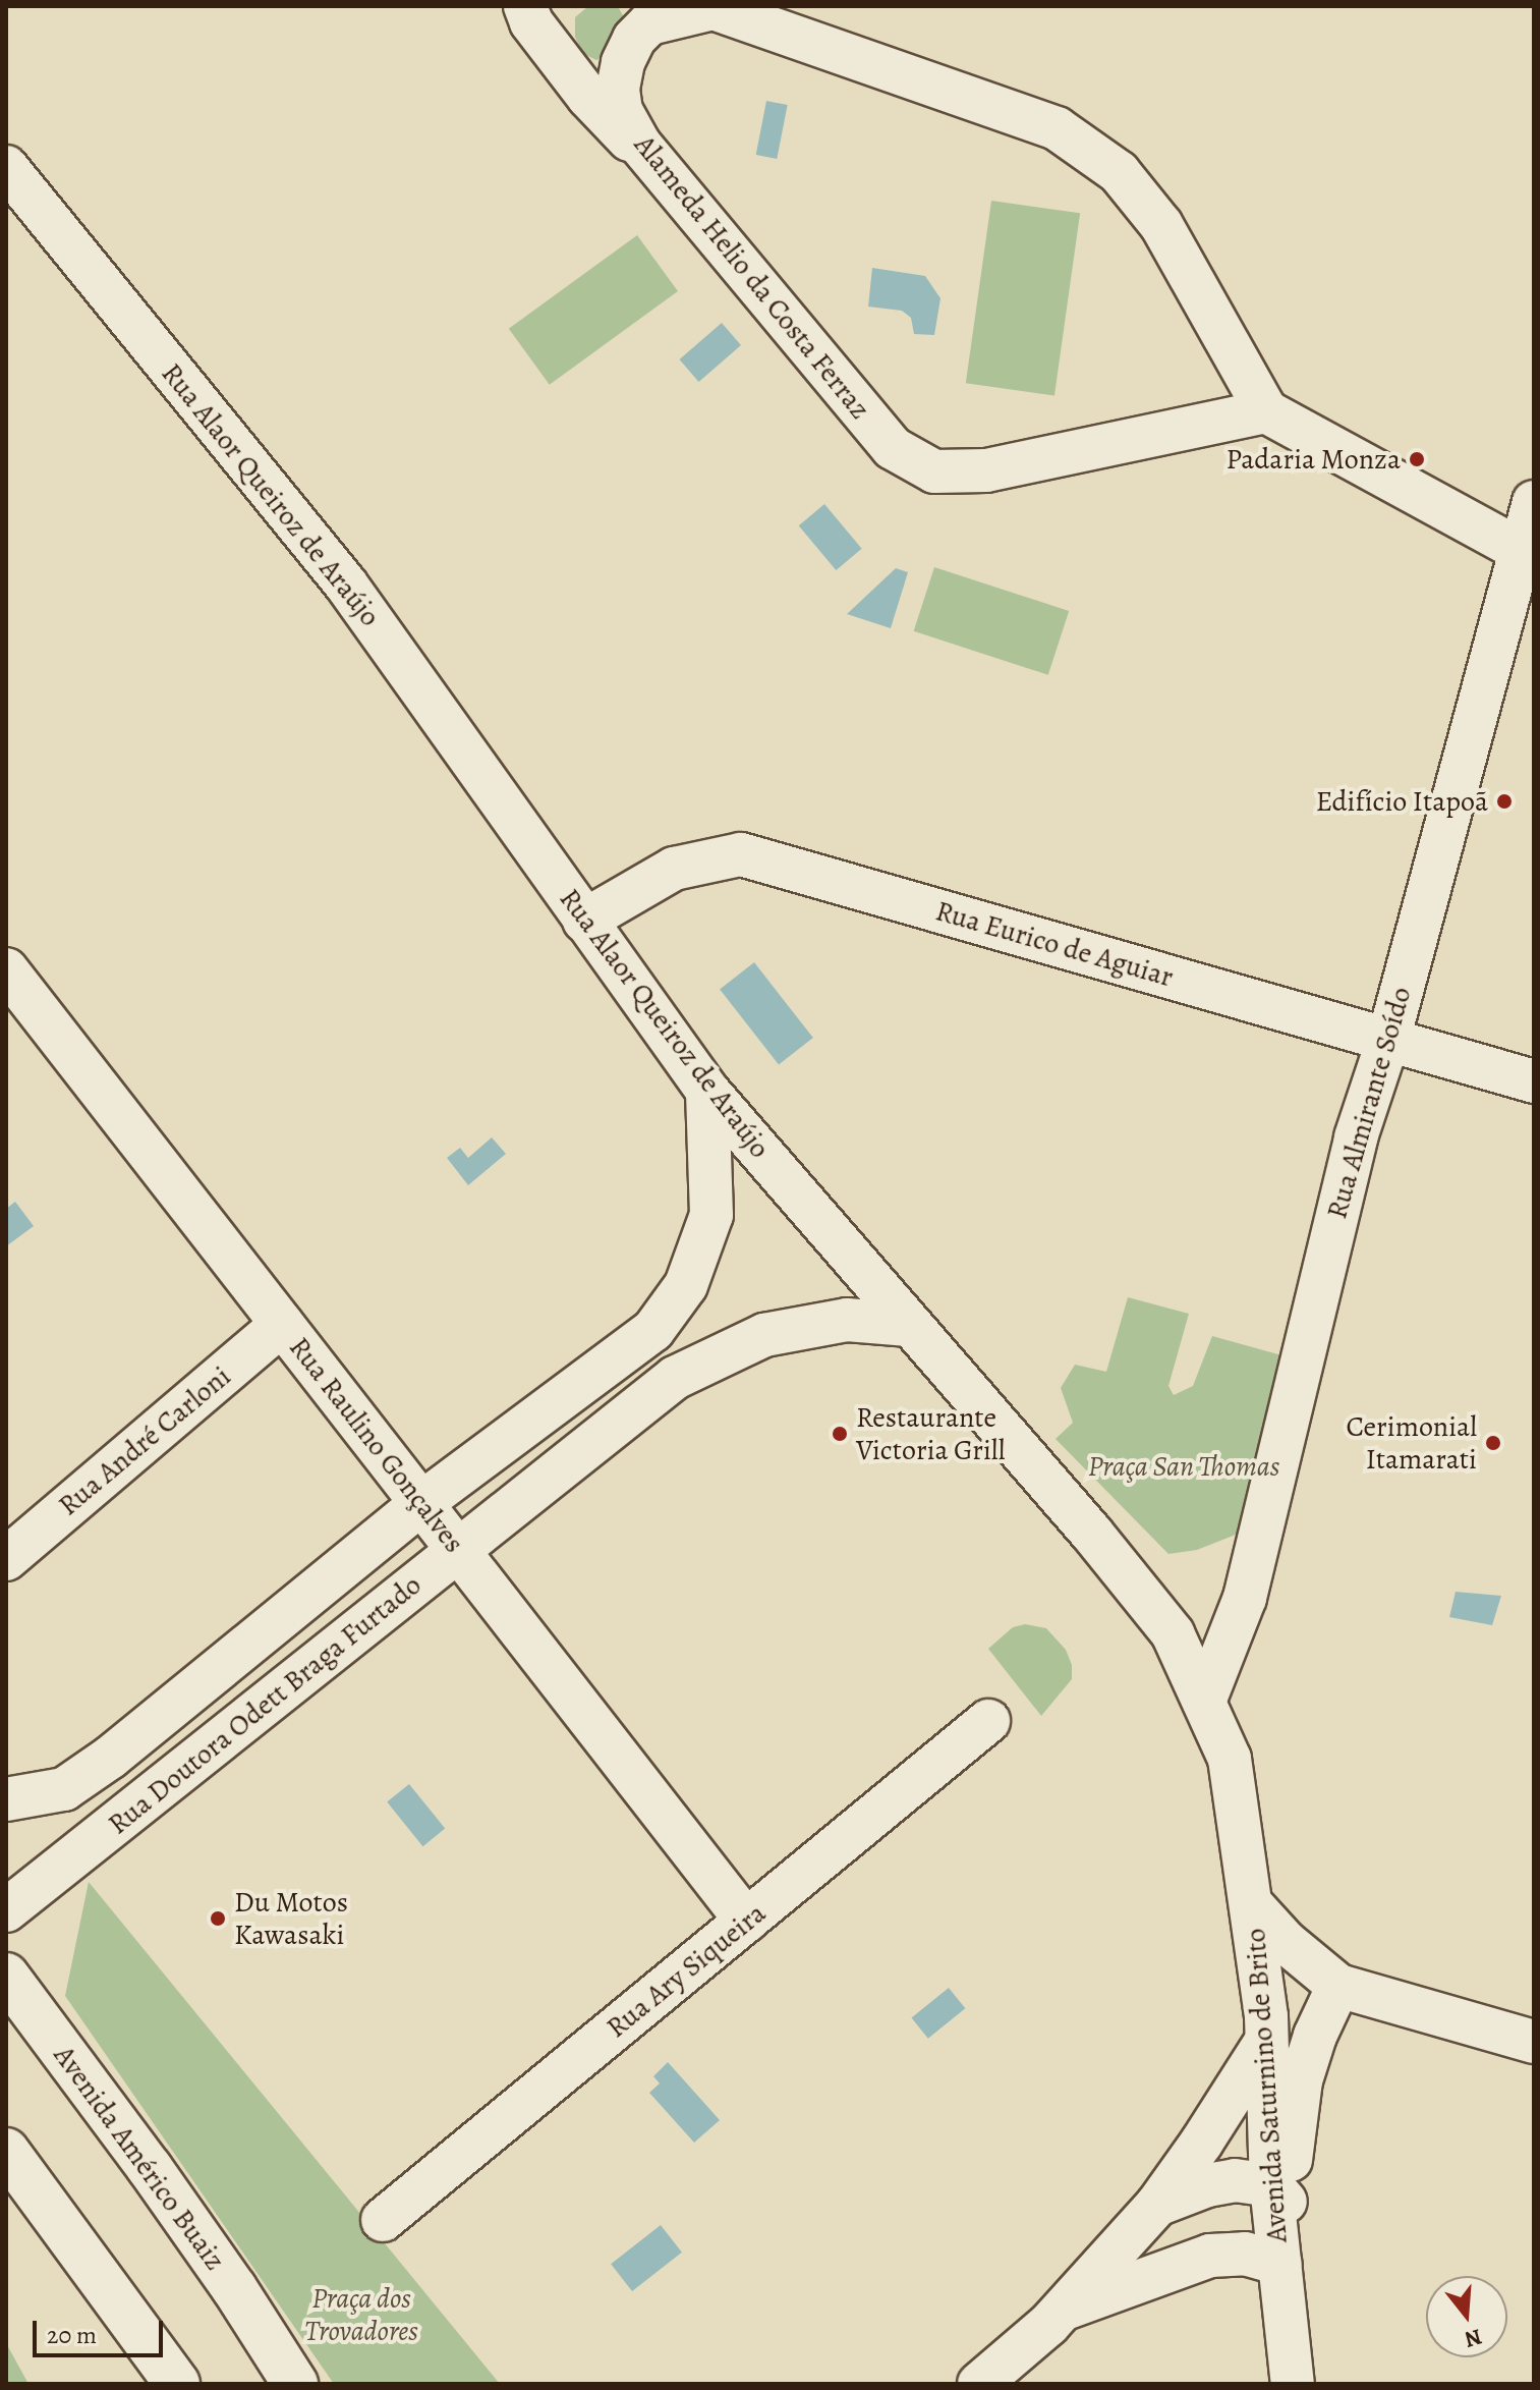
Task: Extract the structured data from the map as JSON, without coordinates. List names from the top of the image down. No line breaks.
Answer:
{"streets":{"main road":["Avenida Américo Buaiz"],"street":["Alameda Helio da Costa Ferraz","Rua Alaor Queiroz de Araújo","Rua Eurico de Aguiar","Rua Almirante Soído","Rua André Carloni","Rua Raulino Gonçalves","Rua Doutora Odett Braga Furtado","Rua Ary Siqueira","Avenida Saturnino de Brito"]},"crossings":[["Rua Alaor Queiroz de Araújo","Rua Eurico de Aguiar"],["Rua Alaor Queiroz de Araújo","Rua Almirante Soído"],["Rua Alaor Queiroz de Araújo","Rua Doutora Odett Braga Furtado"],["Rua Alaor Queiroz de Araújo","Avenida Saturnino de Brito"],["Rua Eurico de Aguiar","Rua Almirante Soído"],["Rua André Carloni","Rua Raulino Gonçalves"],["Rua Raulino Gonçalves","Rua Doutora Odett Braga Furtado"],["Rua Raulino Gonçalves","Rua Ary Siqueira"]],"parks":["Praça San Thomas","Praça dos Trovadores"],"places":["Padaria Monza","Edifício Itapoã","Restaurante Victoria Grill","Cerimonial Itamarati","Du Motos Kawasaki"],"scale_bar":"20 m","north":"bottom"}
